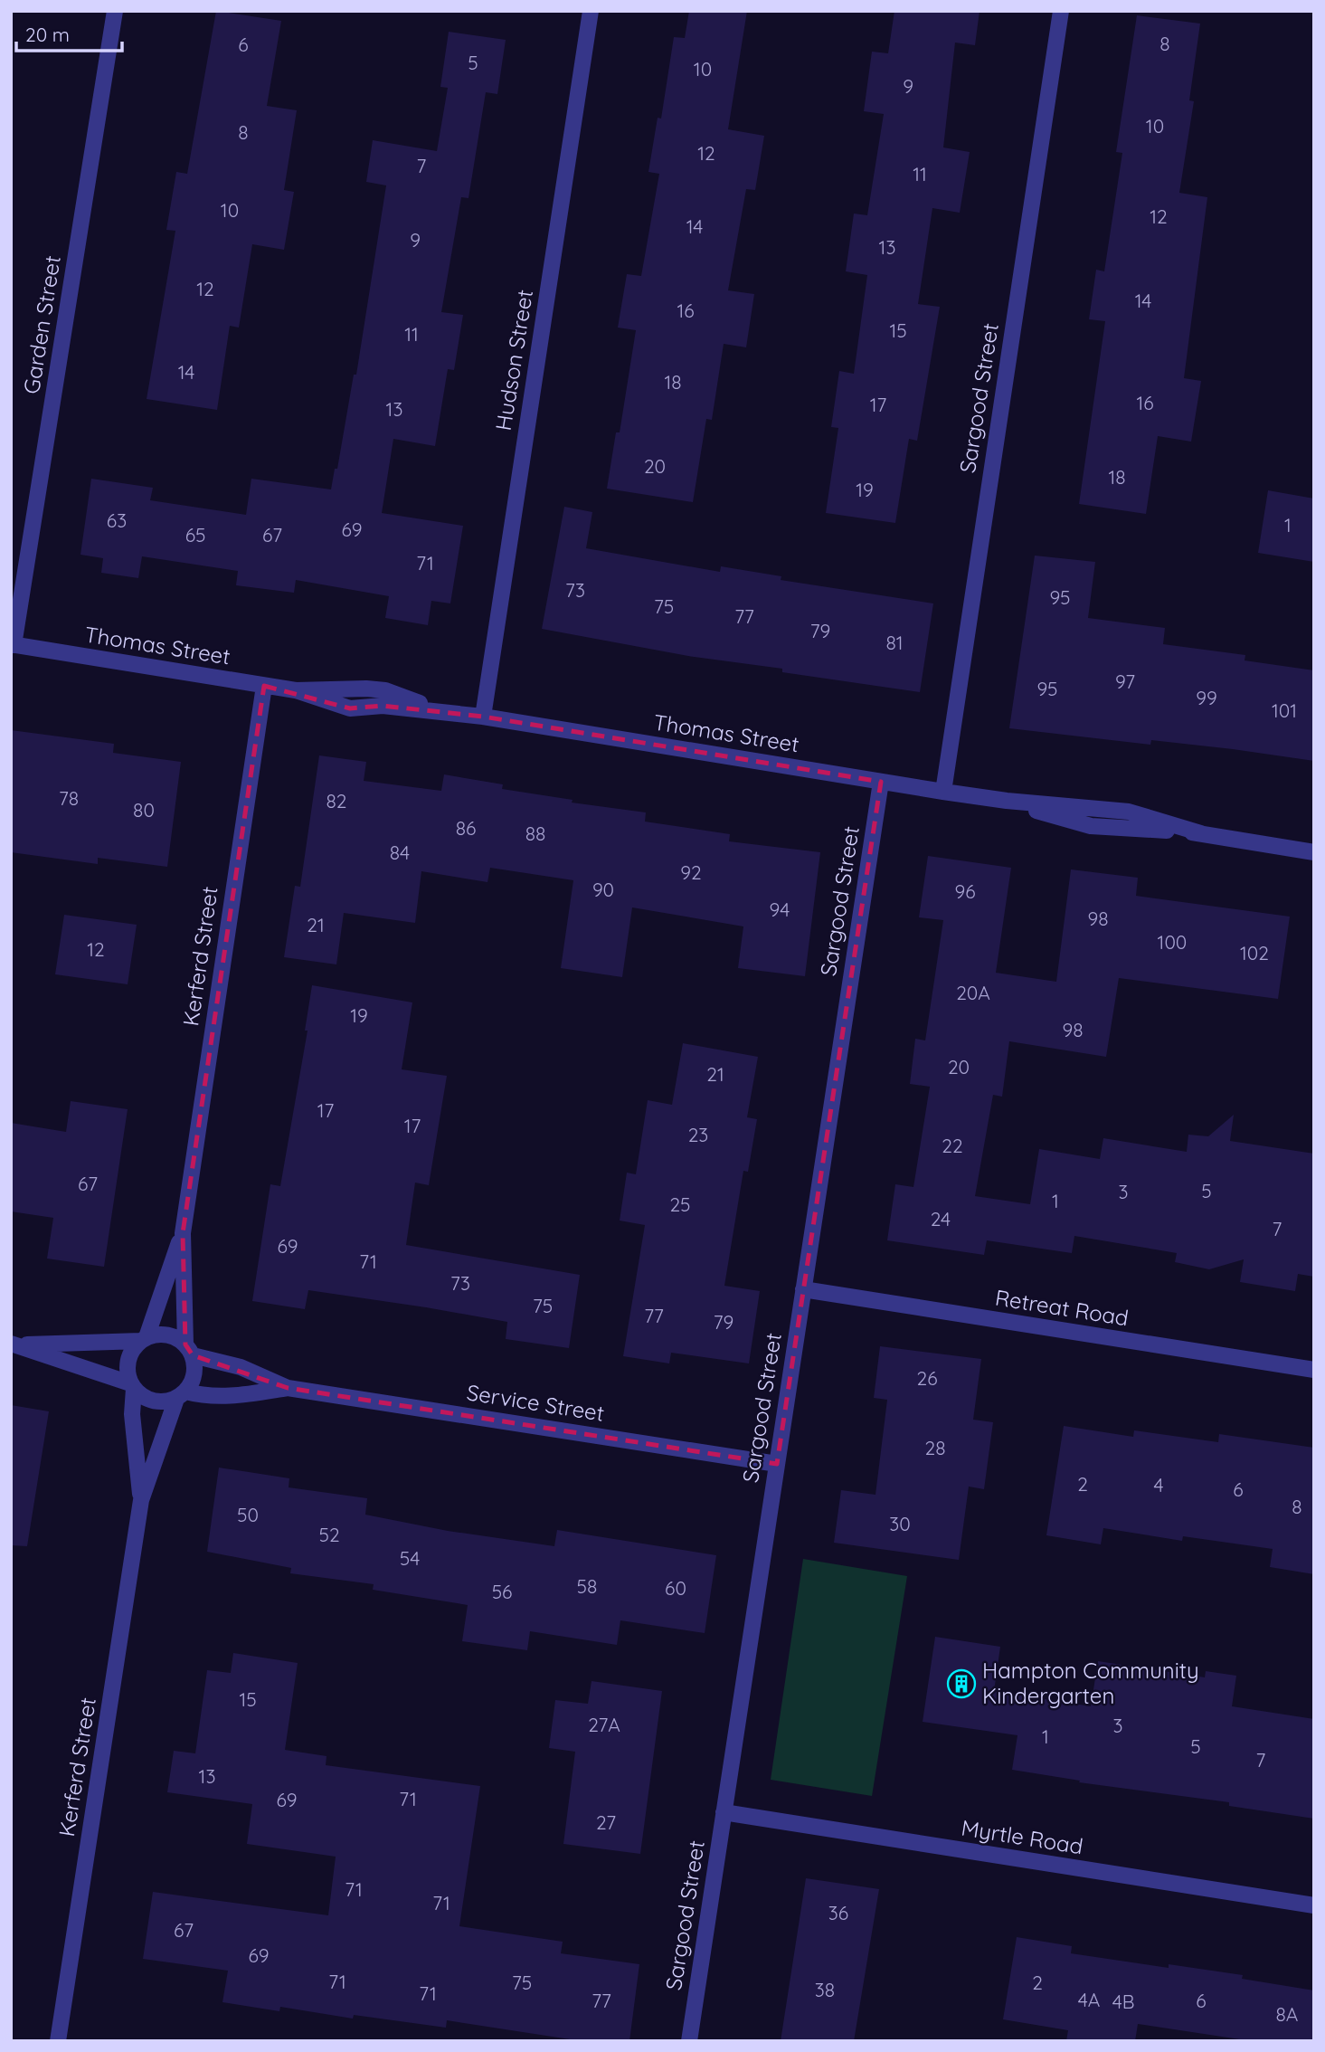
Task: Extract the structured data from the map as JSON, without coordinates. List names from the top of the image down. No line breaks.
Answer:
{"streets":{"street":["Garden Street","Hudson Street","Sargood Street","Thomas Street","Kerferd Street","Retreat Road","Service Street","Myrtle Road"]},"crossings":[["Garden Street","Thomas Street"],["Hudson Street","Thomas Street"],["Sargood Street","Thomas Street"],["Sargood Street","Retreat Road"],["Sargood Street","Service Street"],["Sargood Street","Myrtle Road"],["Thomas Street","Kerferd Street"],["Kerferd Street","Service Street"]],"places":{"building":["Hampton Community Kindergarten"]},"house_numbers":["8","6","5","10","9","10","8","12","7","11","10","12","14","9","13","12","14","16","15","11","14","18","16","17","13","20","18","19","63","1","69","65","67","71","73","95","75","77","79","81","97","95","99","101","78","82","80","86","88","84","92","90","96","94","98","21","100","12","102","20A","19","98","20","21","17","17","23","22","67","5","3","1","25","24","7","69","71","73","75","77","79","26","28","2","4","6","8","50","30","52","54","58","60","56","15","27A","3","1","5","7","13","71","69","27","71","71","36","67","69","71","75","2","38","71","4A","77","6","4B","8A"],"scale_bar":"20 m"}
